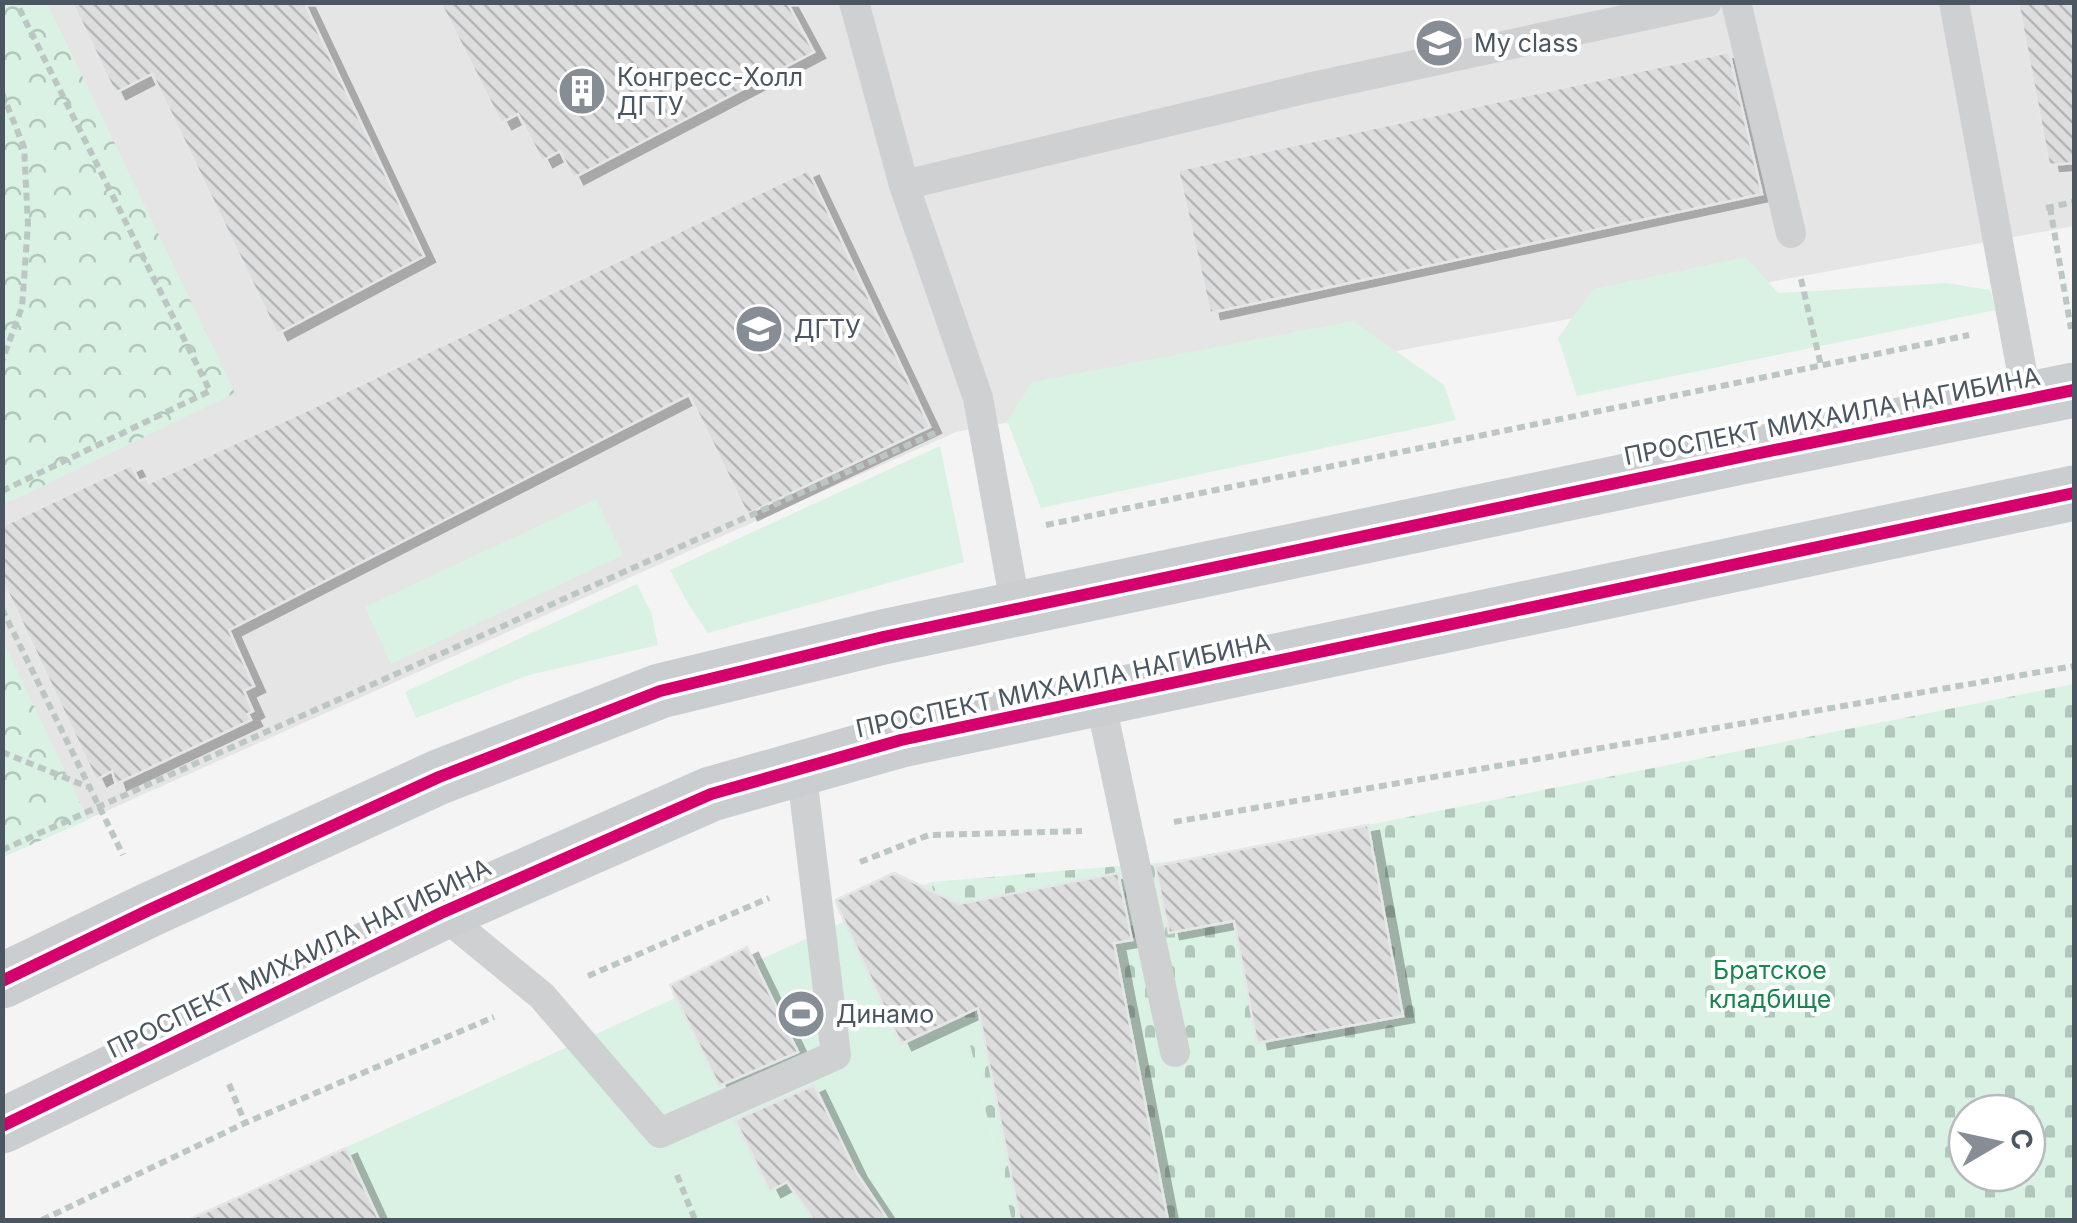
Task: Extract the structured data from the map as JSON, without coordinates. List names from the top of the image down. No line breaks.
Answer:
{"streets":{"main road":["ПРОСПЕКТ МИХАИЛА НАГИБИНА"]},"parks":["Братское кладбище"],"places":{"school or university":["My class","ДГТУ"],"building":["Конгресс-Холл ДГТУ"],"sports":["Динамо"]},"north":"right"}
